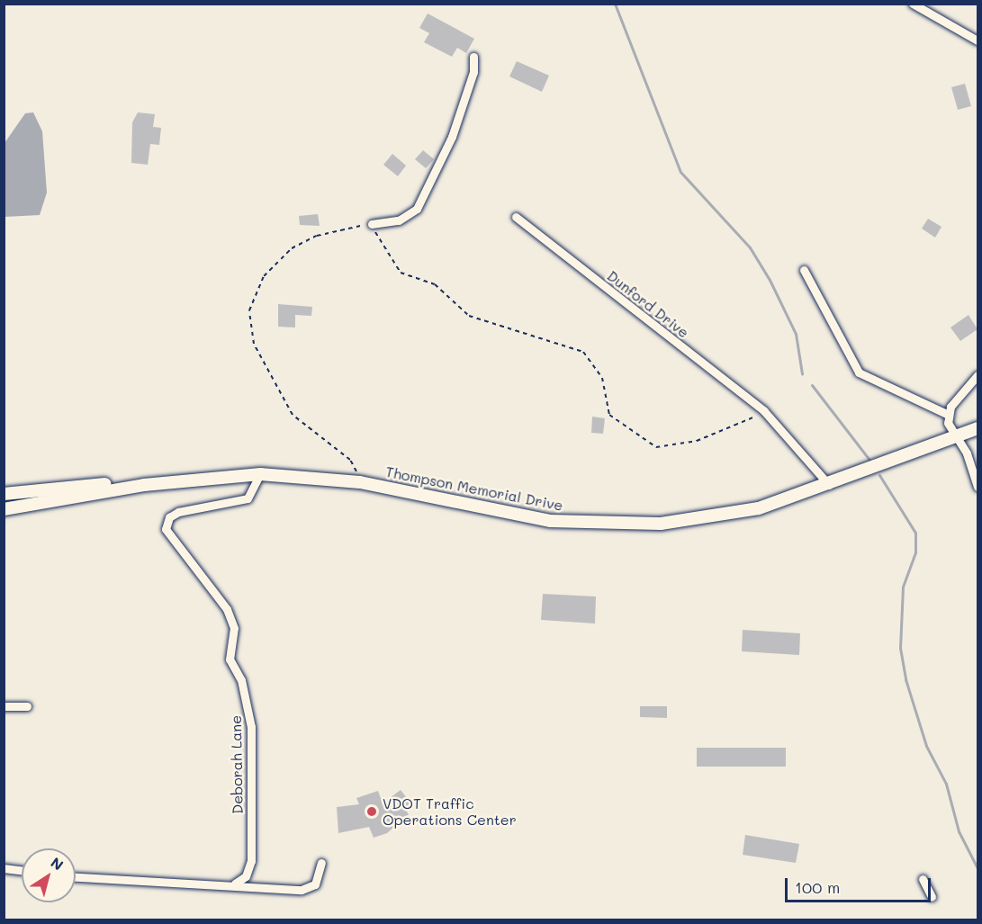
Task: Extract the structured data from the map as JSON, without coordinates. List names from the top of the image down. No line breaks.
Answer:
{"streets":{"main road":["Thompson Memorial Drive"],"street":["Dunford Drive","Deborah Lane"]},"crossings":[["Dunford Drive","Thompson Memorial Drive"],["Thompson Memorial Drive","Deborah Lane"]],"places":["VDOT Traffic Operations Center"],"scale_bar":"100 m","north":"top right"}
